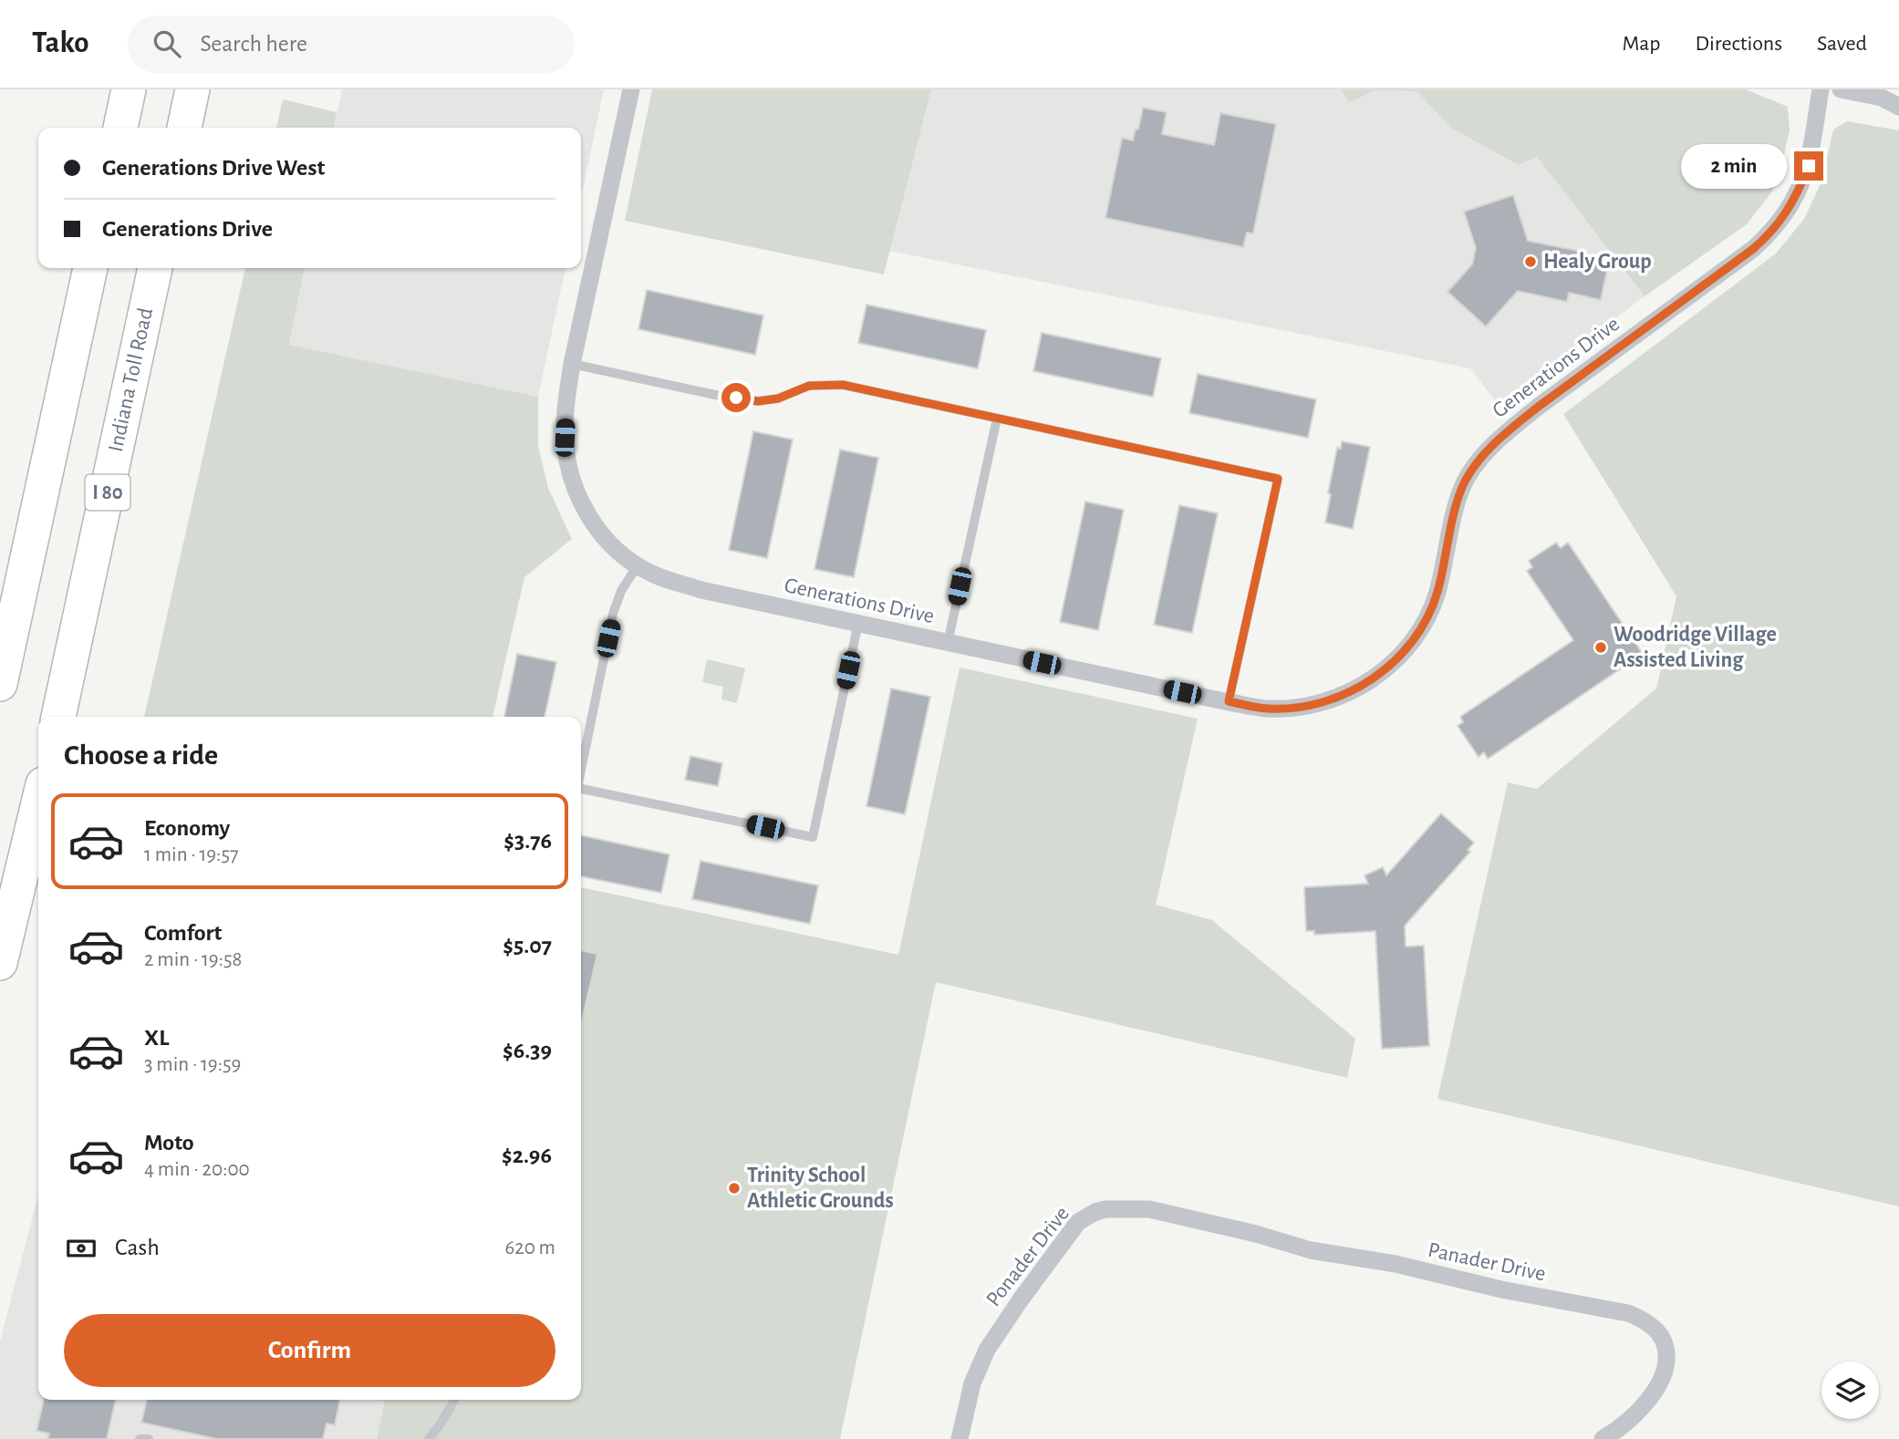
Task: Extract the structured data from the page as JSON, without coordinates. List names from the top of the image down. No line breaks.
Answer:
{"streets":{"highway":["Indiana Toll Road","I 80"],"street":["Generations Drive","Ponader Drive","Panader Drive"]},"crossings":[["Ponader Drive","Panader Drive"]],"places":["Healy Group","Woodridge Village Assisted Living","Trinity School Athletic Grounds"],"page":{"header":"Tako","search":"Search here","nav":["Map","Directions","Saved"],"banner":["Generations Drive West","Generations Drive"],"bubble":"2 min","heading":"Choose a ride","list":[{"name":"Economy","note":"1 min · 19:57","value":"$3.76"},{"name":"Comfort","note":"2 min · 19:58","value":"$5.07"},{"name":"XL","note":"3 min · 19:59","value":"$6.39"},{"name":"Moto","note":"4 min · 20:00","value":"$2.96"}],"pay":["Cash","620 m"],"buttons":"Confirm"}}
